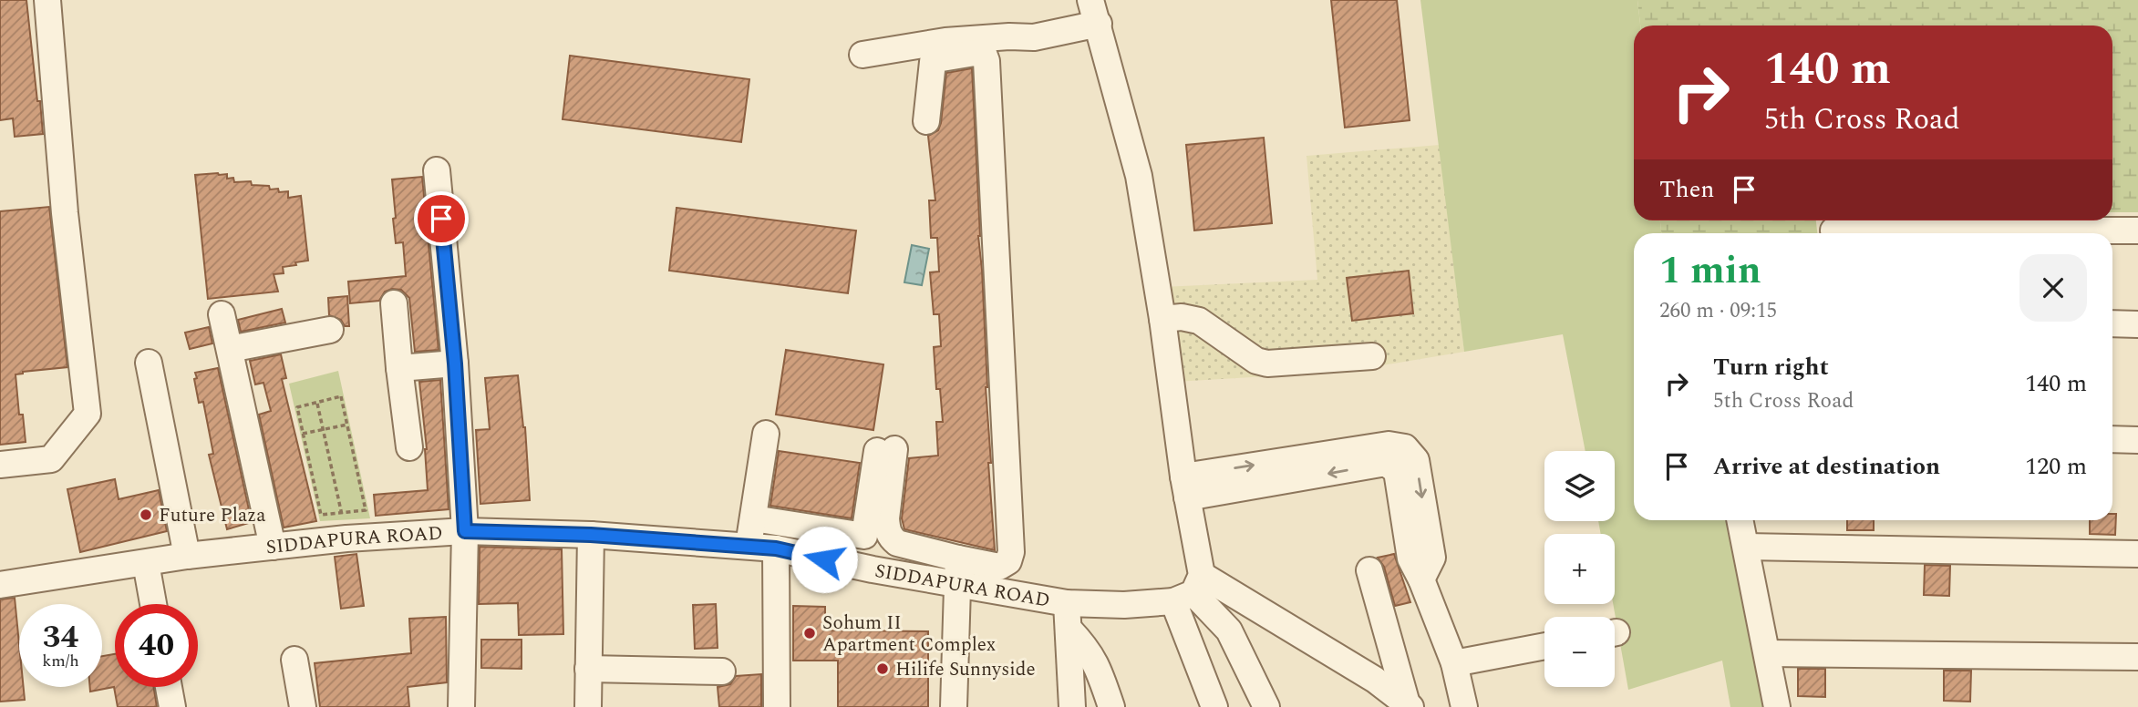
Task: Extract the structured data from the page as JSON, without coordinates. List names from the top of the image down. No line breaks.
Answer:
{"streets":{"street":["SIDDAPURA ROAD"]},"places":["Future Plaza","Sohum II Apartment Complex","Hilife Sunnyside"],"page":{"turn":["140 m","5th Cross Road"],"then":"Then","heading":["1 min","260 m · 09:15"],"list":[{"name":"Turn right","note":"5th Cross Road","value":"140 m"},{"name":"Arrive at destination","value":"120 m"}],"map_buttons":["+","−"],"speed":"34 km/h","limit":"40"}}
